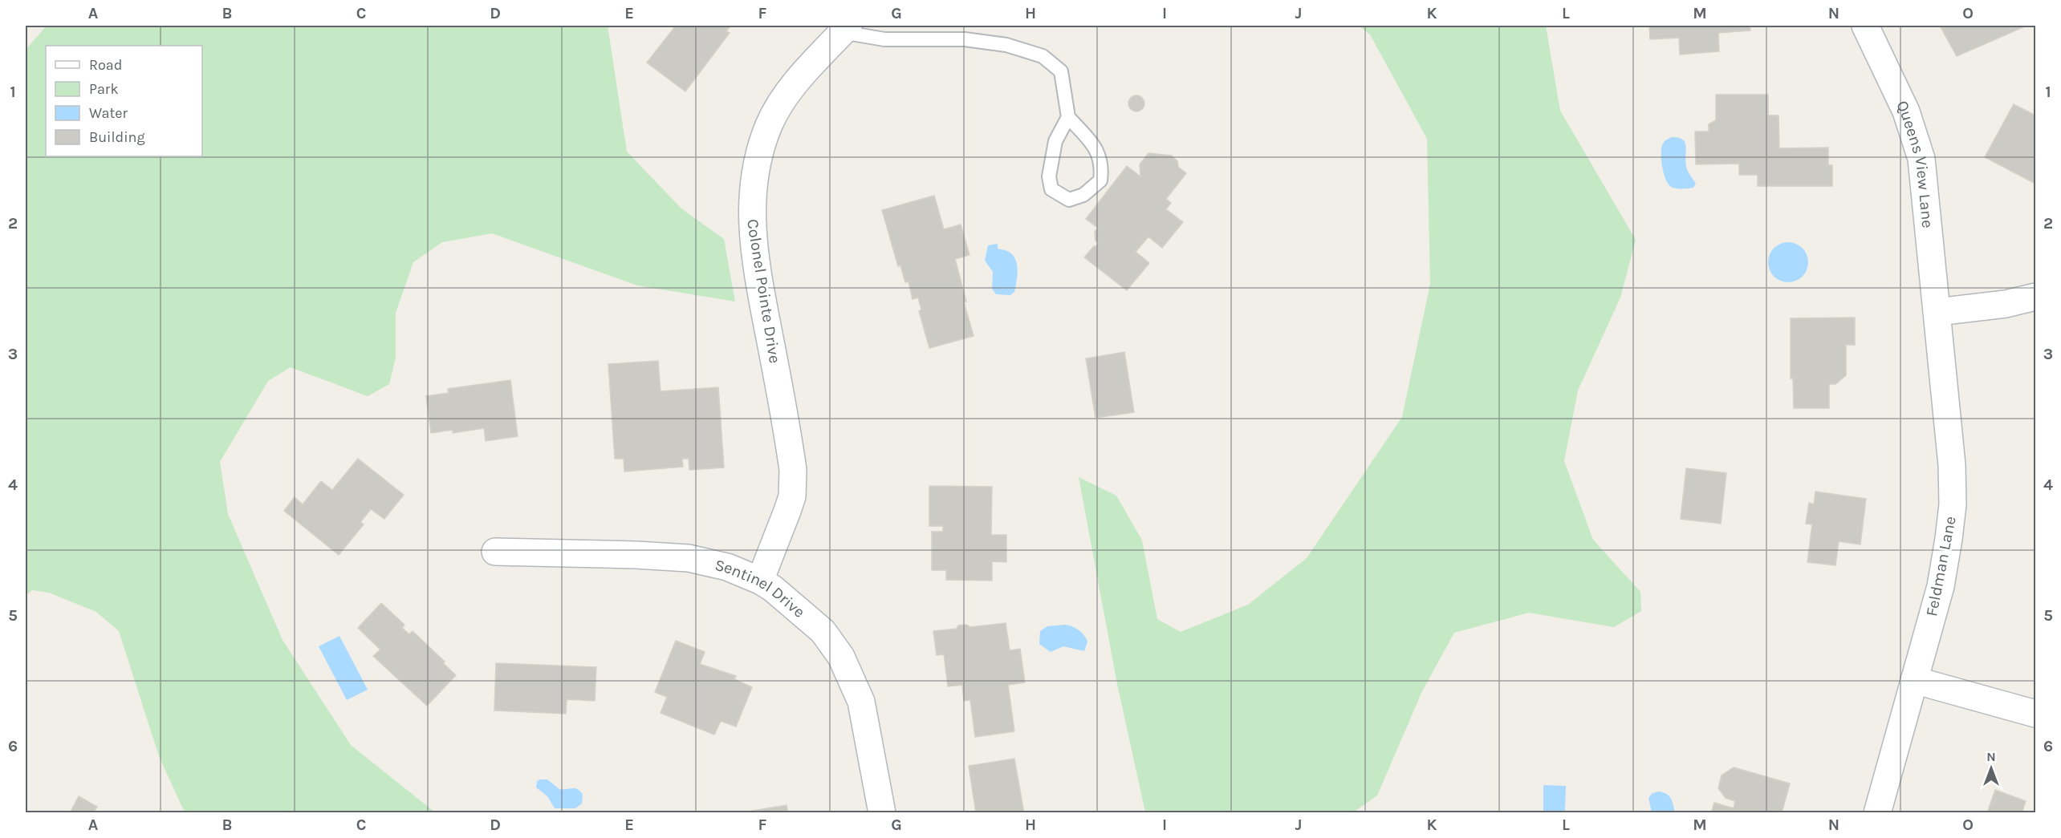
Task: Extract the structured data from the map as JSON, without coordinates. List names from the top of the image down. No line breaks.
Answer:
{"streets":{"street":["Queens View Lane","Colonel Pointe Drive","Feldman Lane","Sentinel Drive"]},"crossings":[["Queens View Lane","Feldman Lane"],["Colonel Pointe Drive","Sentinel Drive"]],"legend":["Road","Park","Water","Building"],"north":"top","grid":{"columns":["A","B","C","D","E","F","G","H","I","J","K","L","M","N","O"],"rows":["1","2","3","4","5","6"]}}
